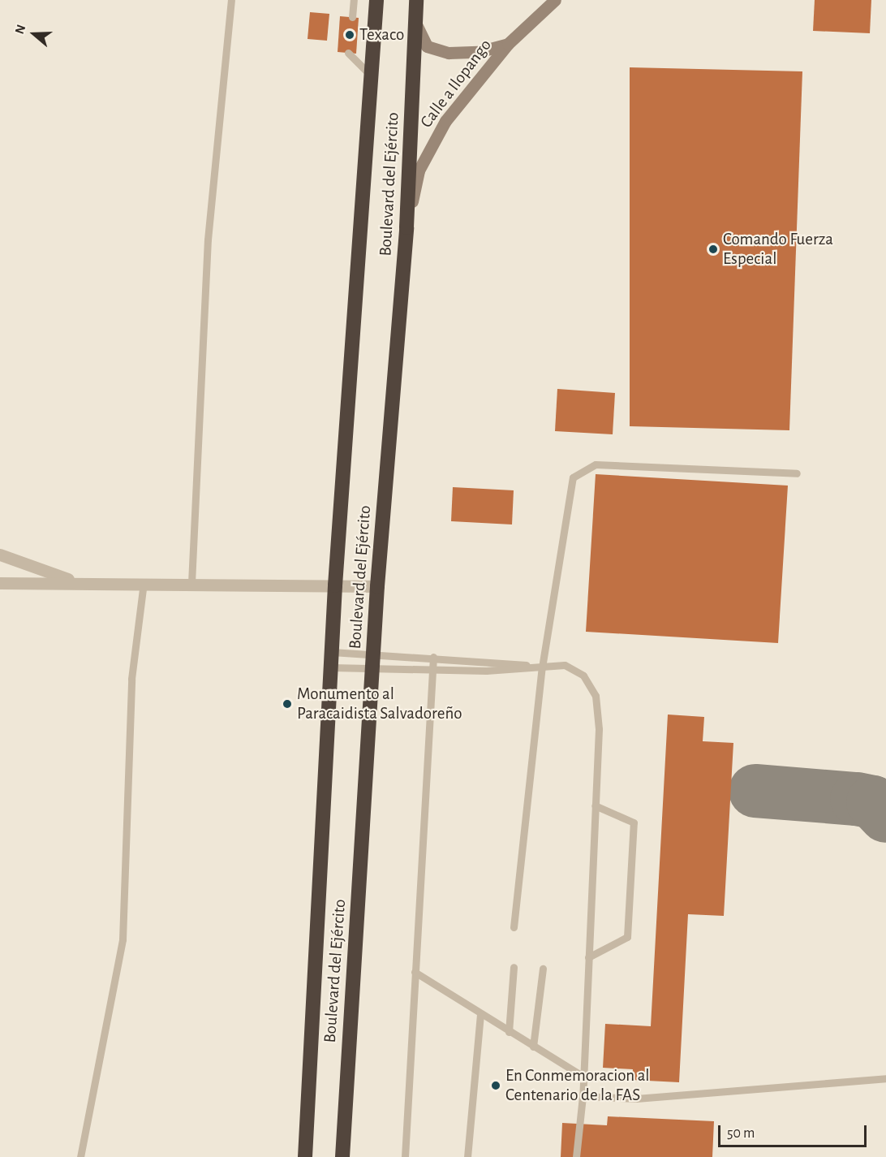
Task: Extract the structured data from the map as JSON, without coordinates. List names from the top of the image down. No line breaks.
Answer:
{"streets":{"highway":["Boulevard del Ejército"],"street":["Calle a Ilopango"]},"crossings":[["Calle a Ilopango","Boulevard del Ejército"]],"places":["Texaco","Comando Fuerza Especial","Monumento al Paracaidista Salvadoreño","En Conmemoracion al Centenario de la FAS"],"scale_bar":"50 m","north":"left"}
